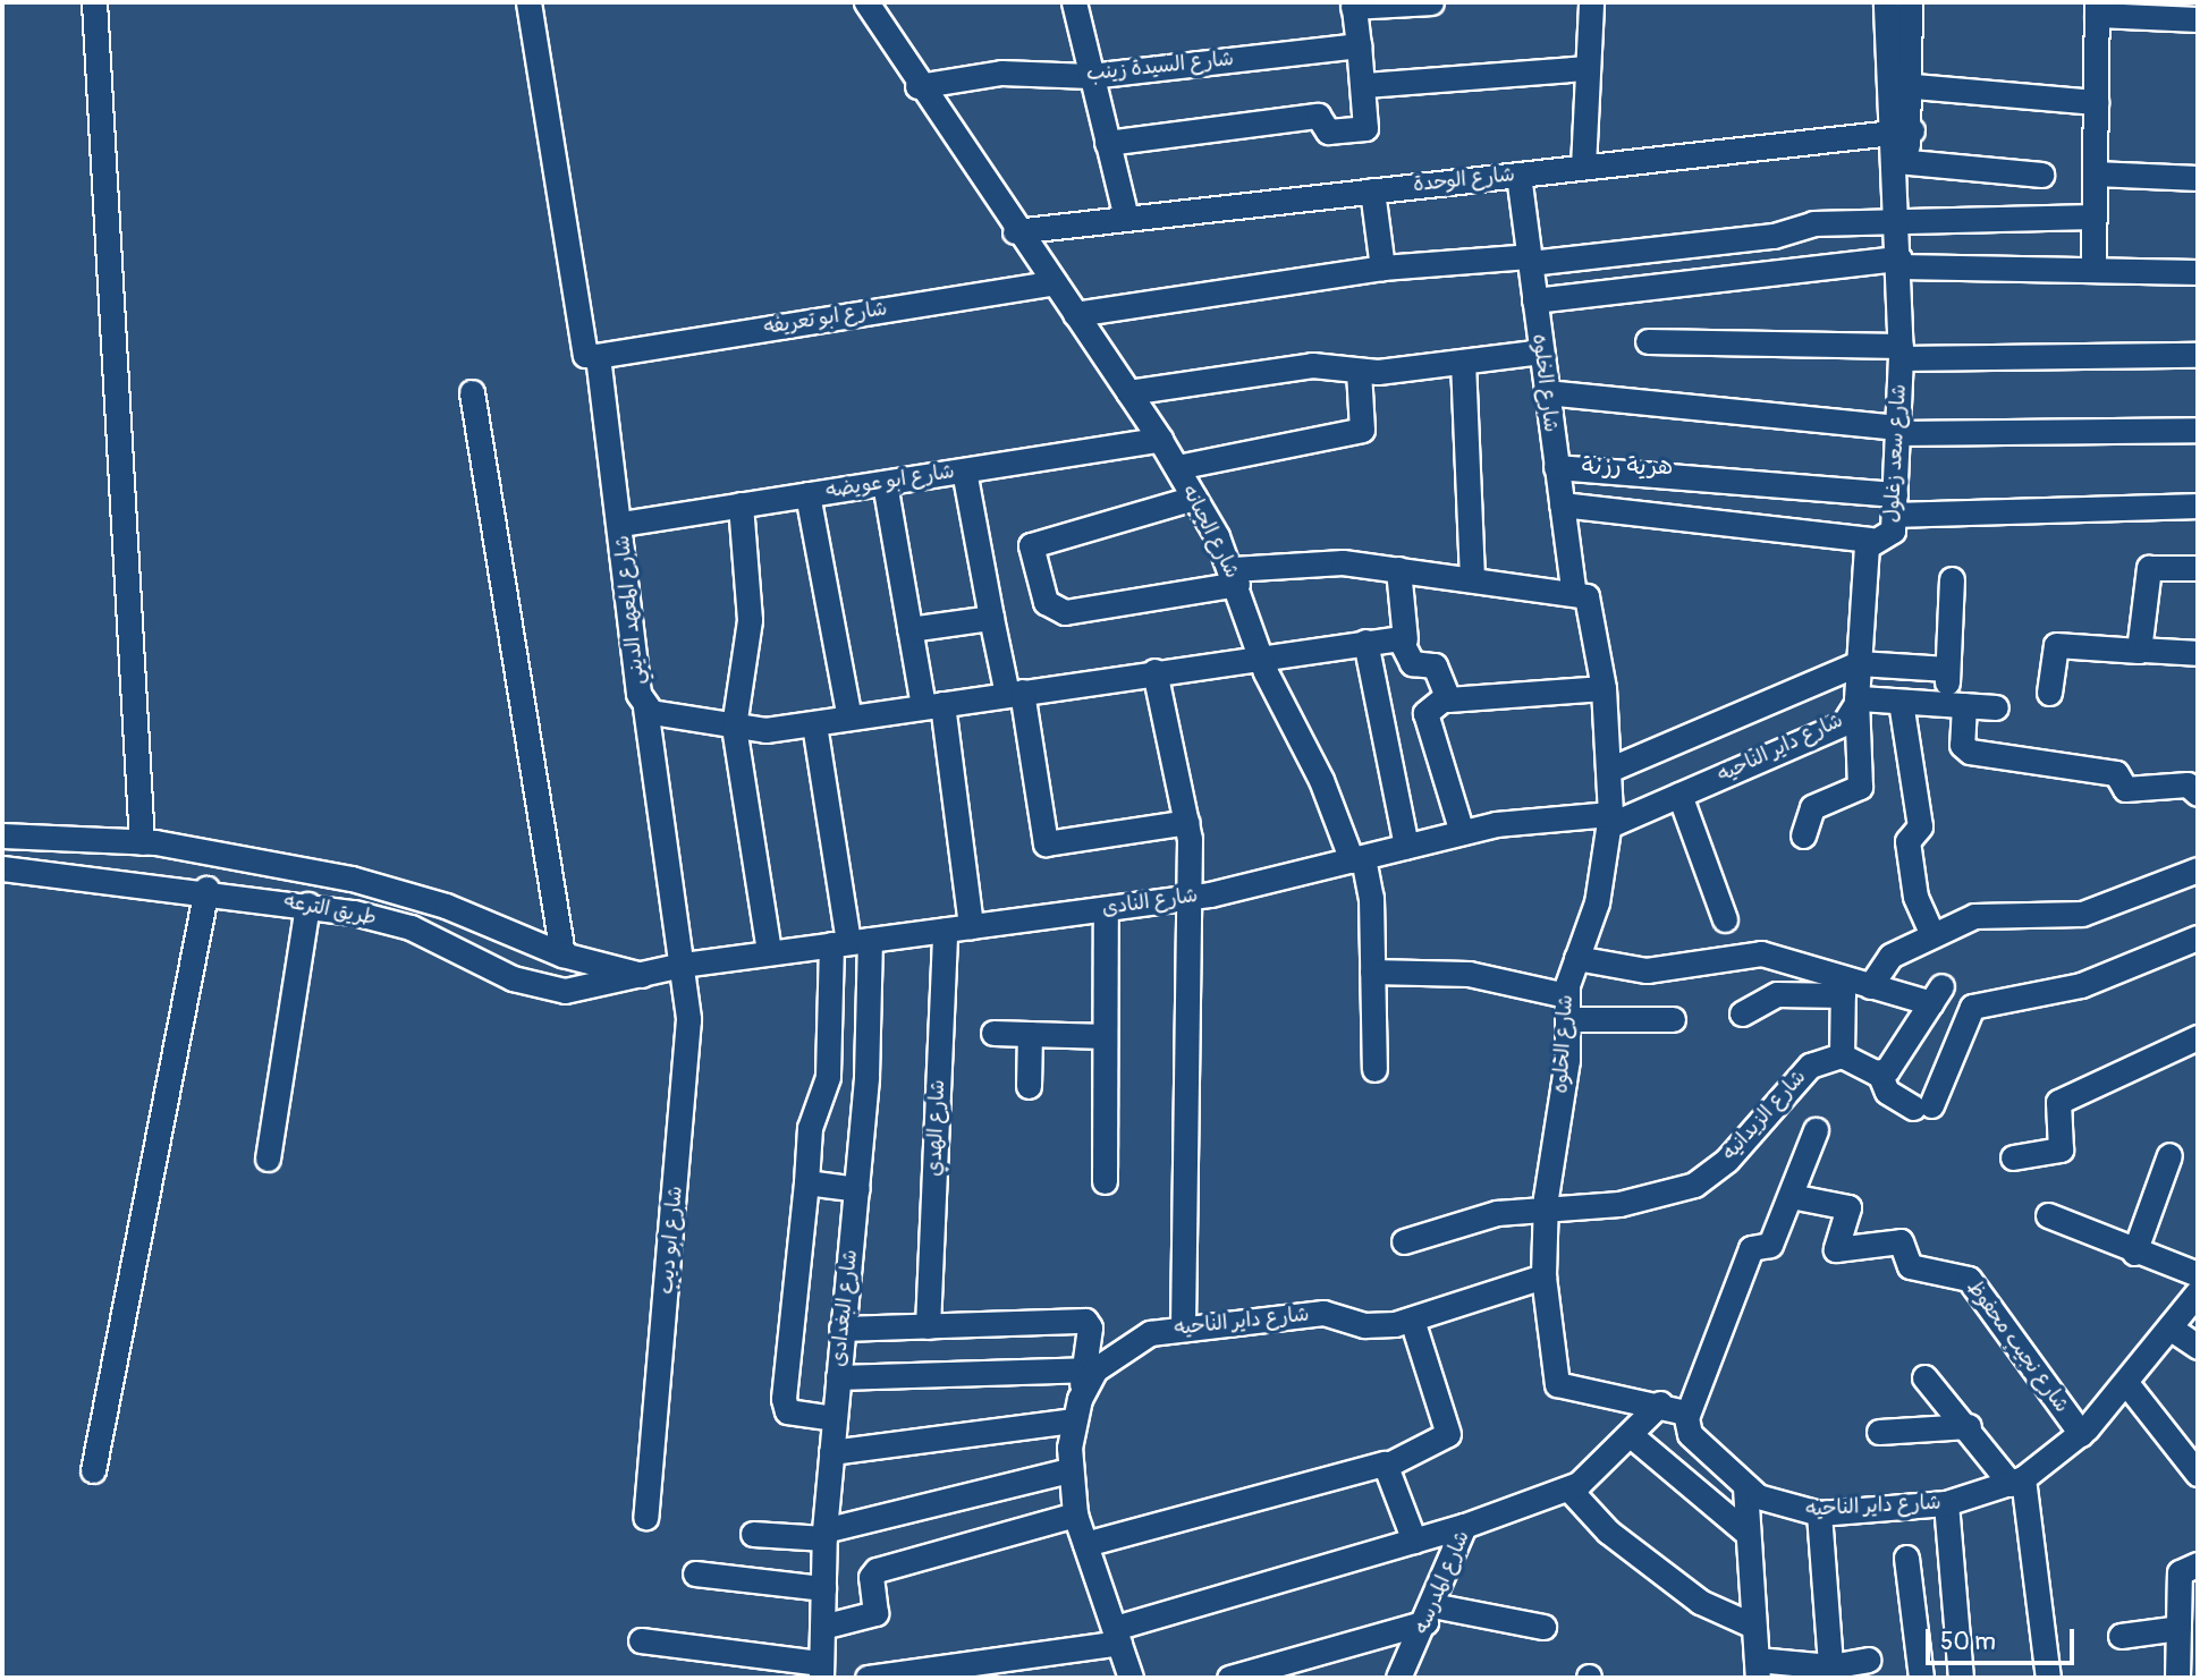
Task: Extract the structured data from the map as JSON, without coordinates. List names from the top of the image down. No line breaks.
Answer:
{"streets":{"street":["شارع السيدة زينب","شارع الوحدة","شارع ابو تعريفه","شارع الخلوه","شارع سعد زغلول","شارع ابو عويضه","شارع الجبانه","شارع المعهد الديني","شارع داير الناحيه","شارع النادى","طريق الترعه","شارع الزيدانيه","شارع الهدي","شارع ابو ديب","شارع البغدادى","شارع نجيب محفوظ","شارع المدرسه"]},"crossings":[["شارع السيدة زينب","شارع الجبانه"],["شارع الوحدة","شارع الخلوه"],["شارع الوحدة","شارع سعد زغلول"],["شارع الوحدة","شارع الجبانه"],["شارع ابو تعريفه","شارع الجبانه"],["شارع ابو تعريفه","شارع المعهد الديني"],["شارع الخلوه","شارع داير الناحيه"],["شارع الخلوه","شارع النادى"],["شارع الخلوه","شارع الزيدانيه"],["شارع سعد زغلول","شارع داير الناحيه"],["شارع ابو عويضه","شارع الجبانه"],["شارع ابو عويضه","شارع المعهد الديني"],["شارع الجبانه","شارع المعهد الديني"],["شارع الجبانه","شارع النادى"],["شارع المعهد الديني","شارع ابو ديب"],["شارع داير الناحيه","شارع النادى"],["شارع داير الناحيه","شارع نجيب محفوظ"],["شارع النادى","طريق الترعه"],["شارع النادى","شارع الهدي"],["شارع النادى","شارع ابو ديب"],["شارع النادى","شارع البغدادى"],["طريق الترعه","شارع ابو ديب"]],"districts":["هرية رزنة"],"scale_bar":"50 m"}
